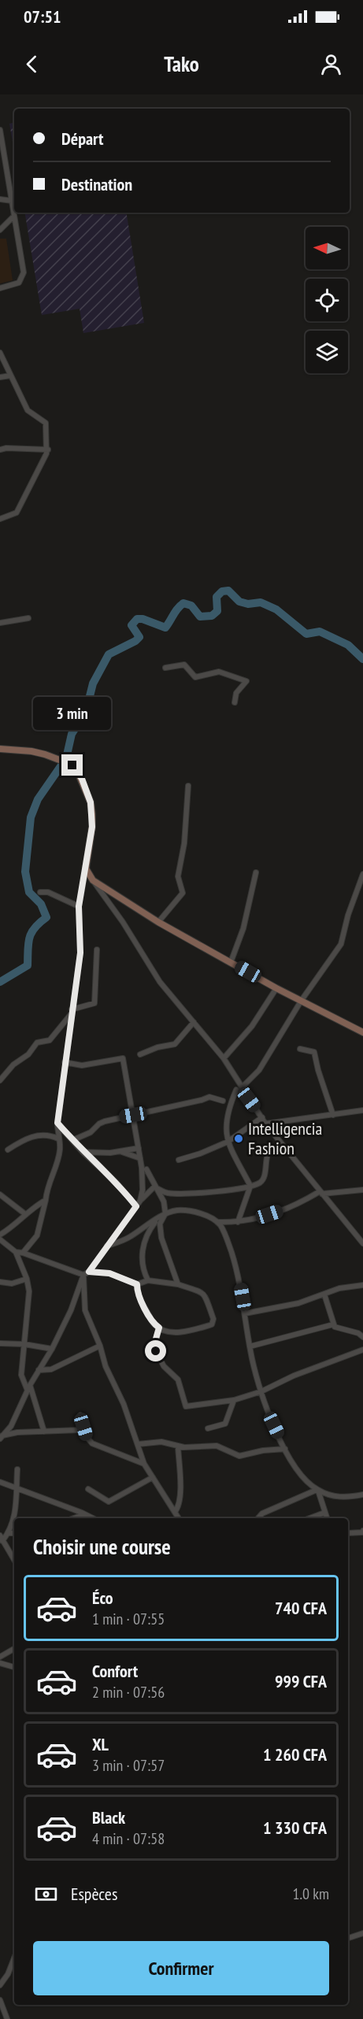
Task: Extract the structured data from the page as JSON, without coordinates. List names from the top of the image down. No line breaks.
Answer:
{"places":["Intelligencia Fashion"],"north":"left","page":{"status":"07:51","header":"Tako","banner":["Départ","Destination"],"bubble":"3 min","heading":"Choisir une course","list":[{"name":"Éco","note":"1 min · 07:55","value":"740 CFA"},{"name":"Confort","note":"2 min · 07:56","value":"999 CFA"},{"name":"XL","note":"3 min · 07:57","value":"1 260 CFA"},{"name":"Black","note":"4 min · 07:58","value":"1 330 CFA"}],"pay":["Espèces","1.0 km"],"buttons":"Confirmer"}}
